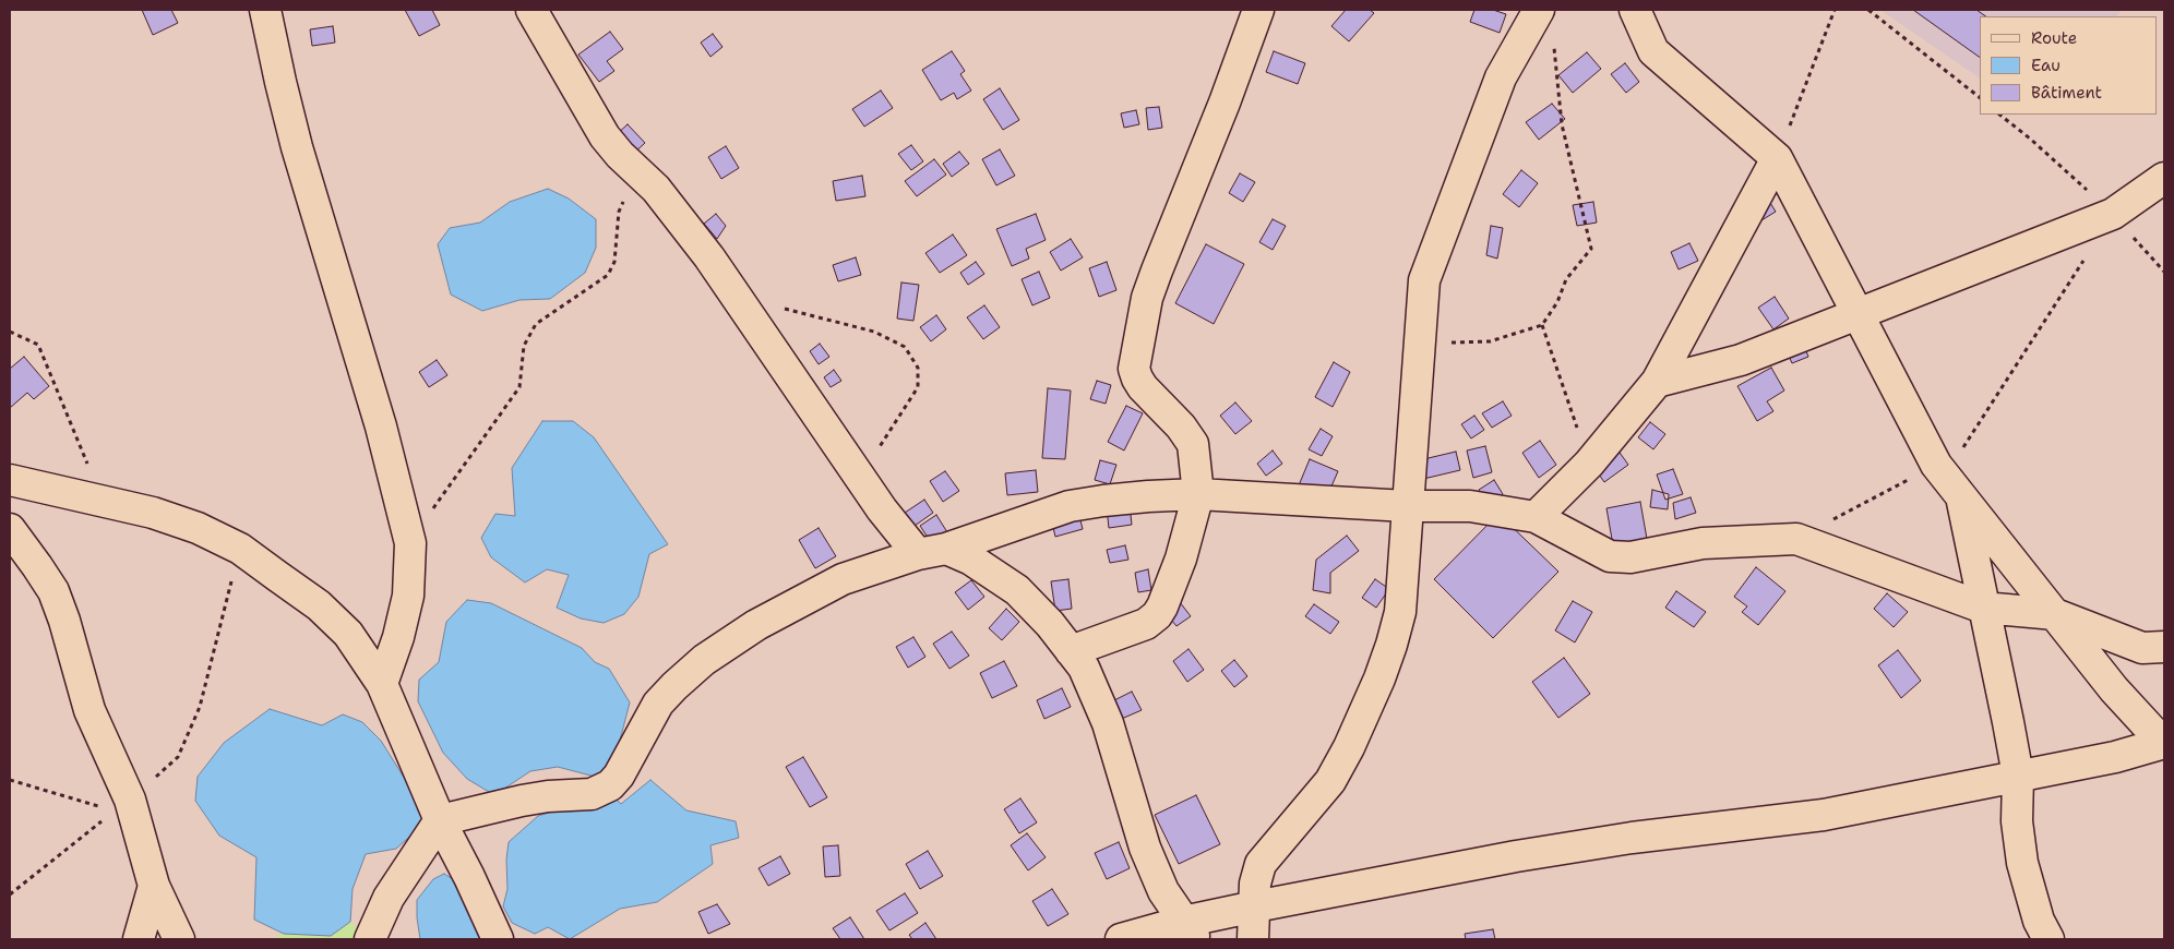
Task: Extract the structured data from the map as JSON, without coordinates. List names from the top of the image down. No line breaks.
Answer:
{"legend":["Route","Eau","Bâtiment"]}
